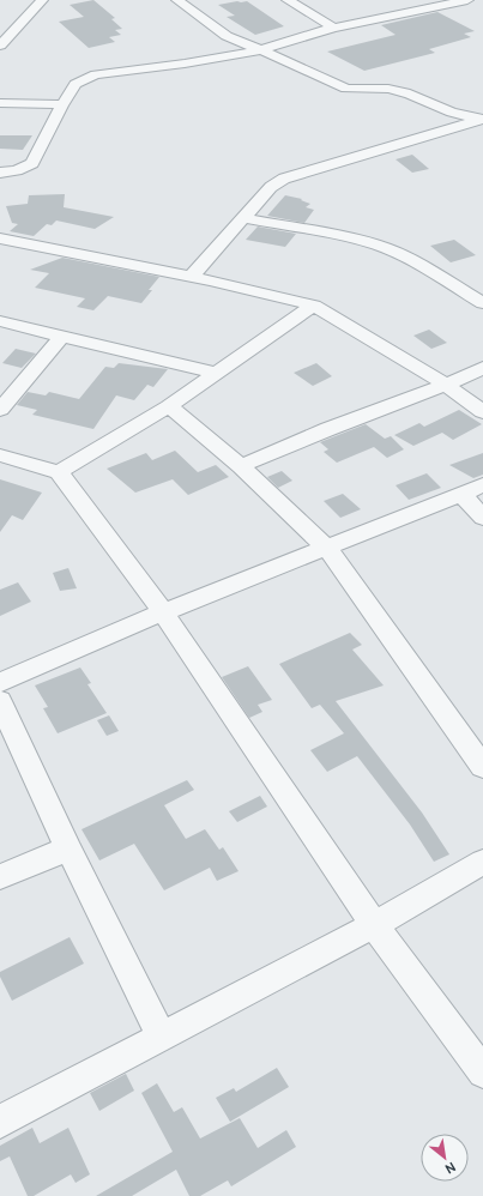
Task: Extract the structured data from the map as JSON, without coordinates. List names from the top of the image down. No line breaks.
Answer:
{"north":"bottom right"}
